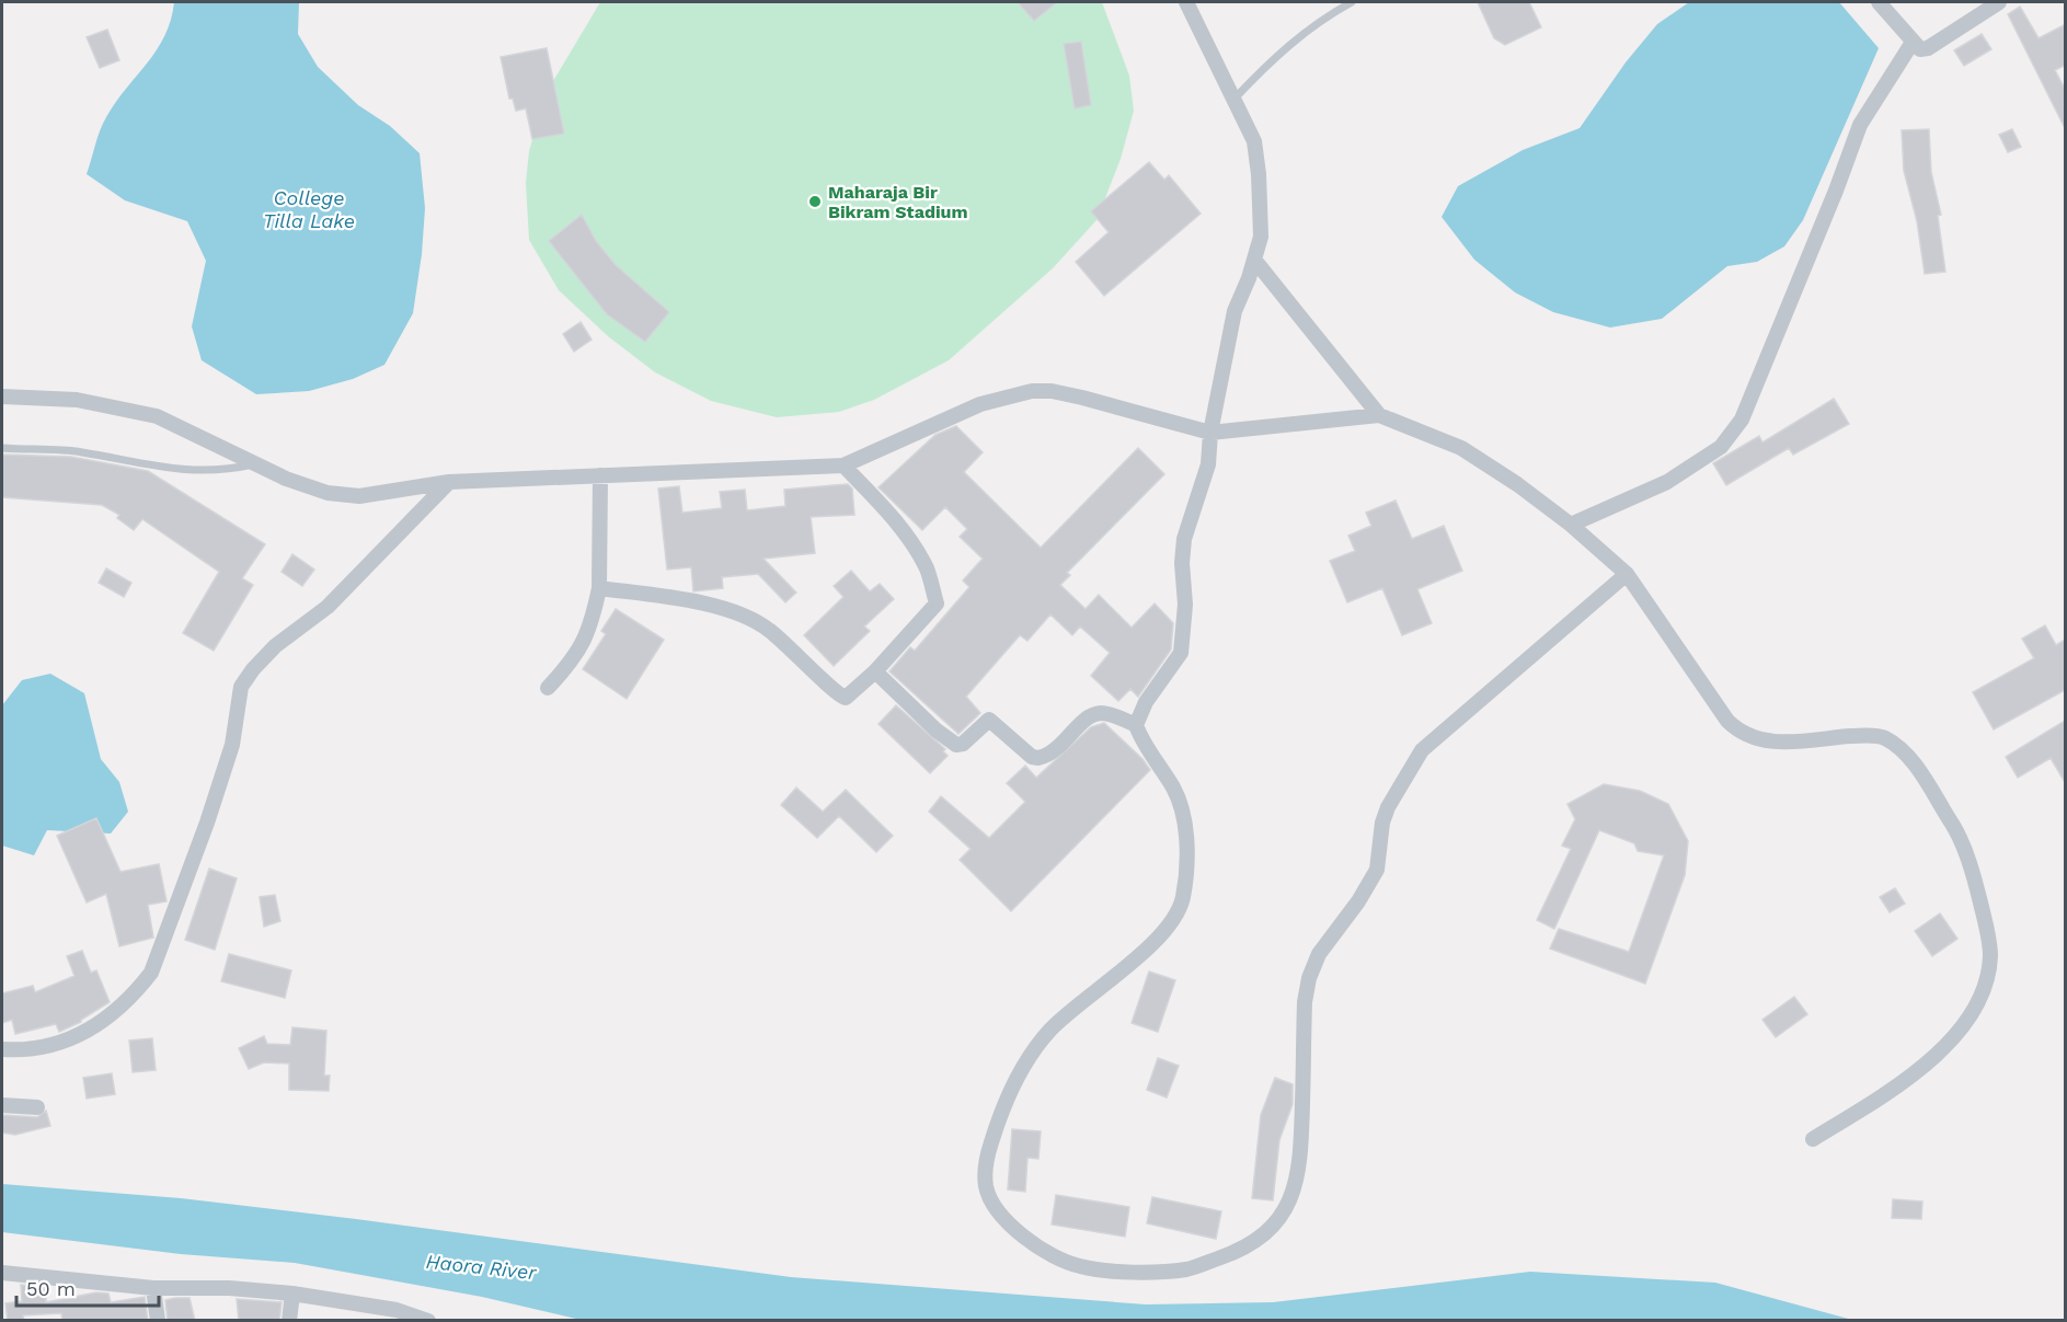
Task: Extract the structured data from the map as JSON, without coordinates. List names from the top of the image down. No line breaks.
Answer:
{"water":["College Tilla Lake","Haora River"],"places":["Maharaja Bir Bikram Stadium"],"scale_bar":"50 m"}
